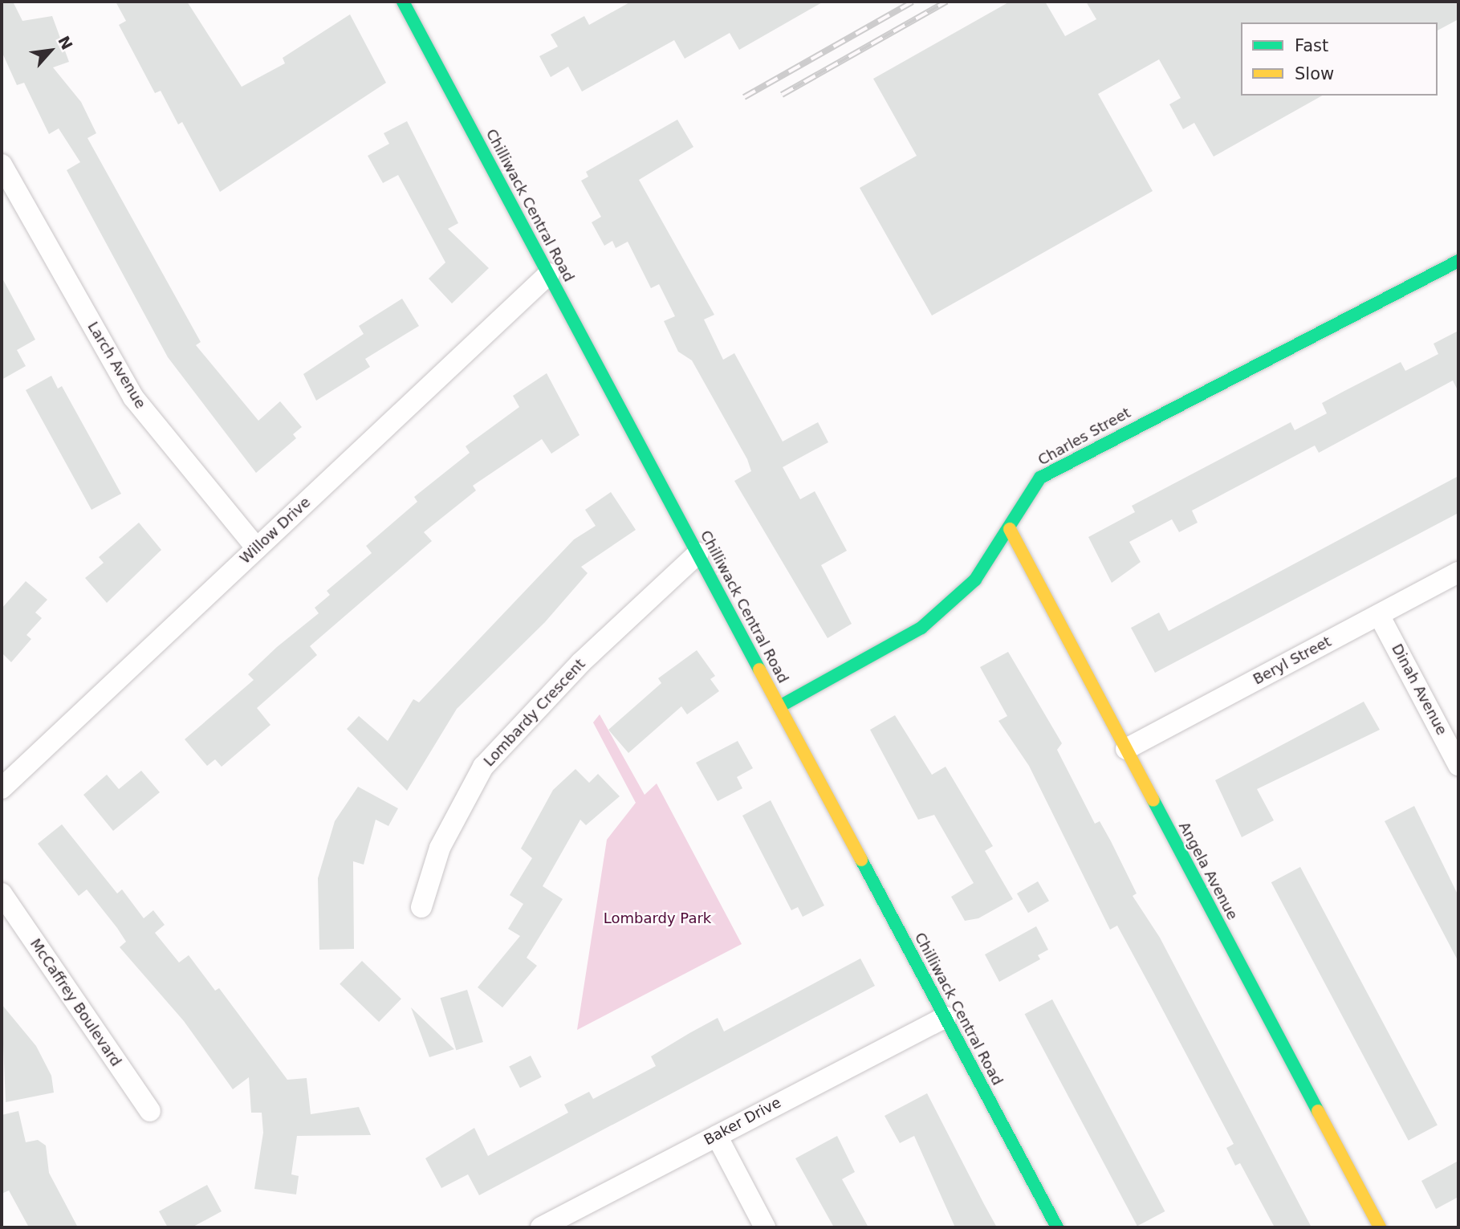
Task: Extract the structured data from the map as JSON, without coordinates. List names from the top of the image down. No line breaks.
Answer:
{"streets":{"street":["Chilliwack Central Road","Larch Avenue","Charles Street","Willow Drive","Beryl Street","Dinah Avenue","Lombardy Crescent","Angela Avenue","McCaffrey Boulevard","Baker Drive"]},"crossings":[["Chilliwack Central Road","Charles Street"],["Chilliwack Central Road","Willow Drive"],["Chilliwack Central Road","Lombardy Crescent"],["Chilliwack Central Road","Baker Drive"],["Larch Avenue","Willow Drive"],["Charles Street","Angela Avenue"],["Beryl Street","Dinah Avenue"],["Beryl Street","Angela Avenue"]],"parks":["Lombardy Park"],"legend":["Fast","Slow"],"north":"top right"}
